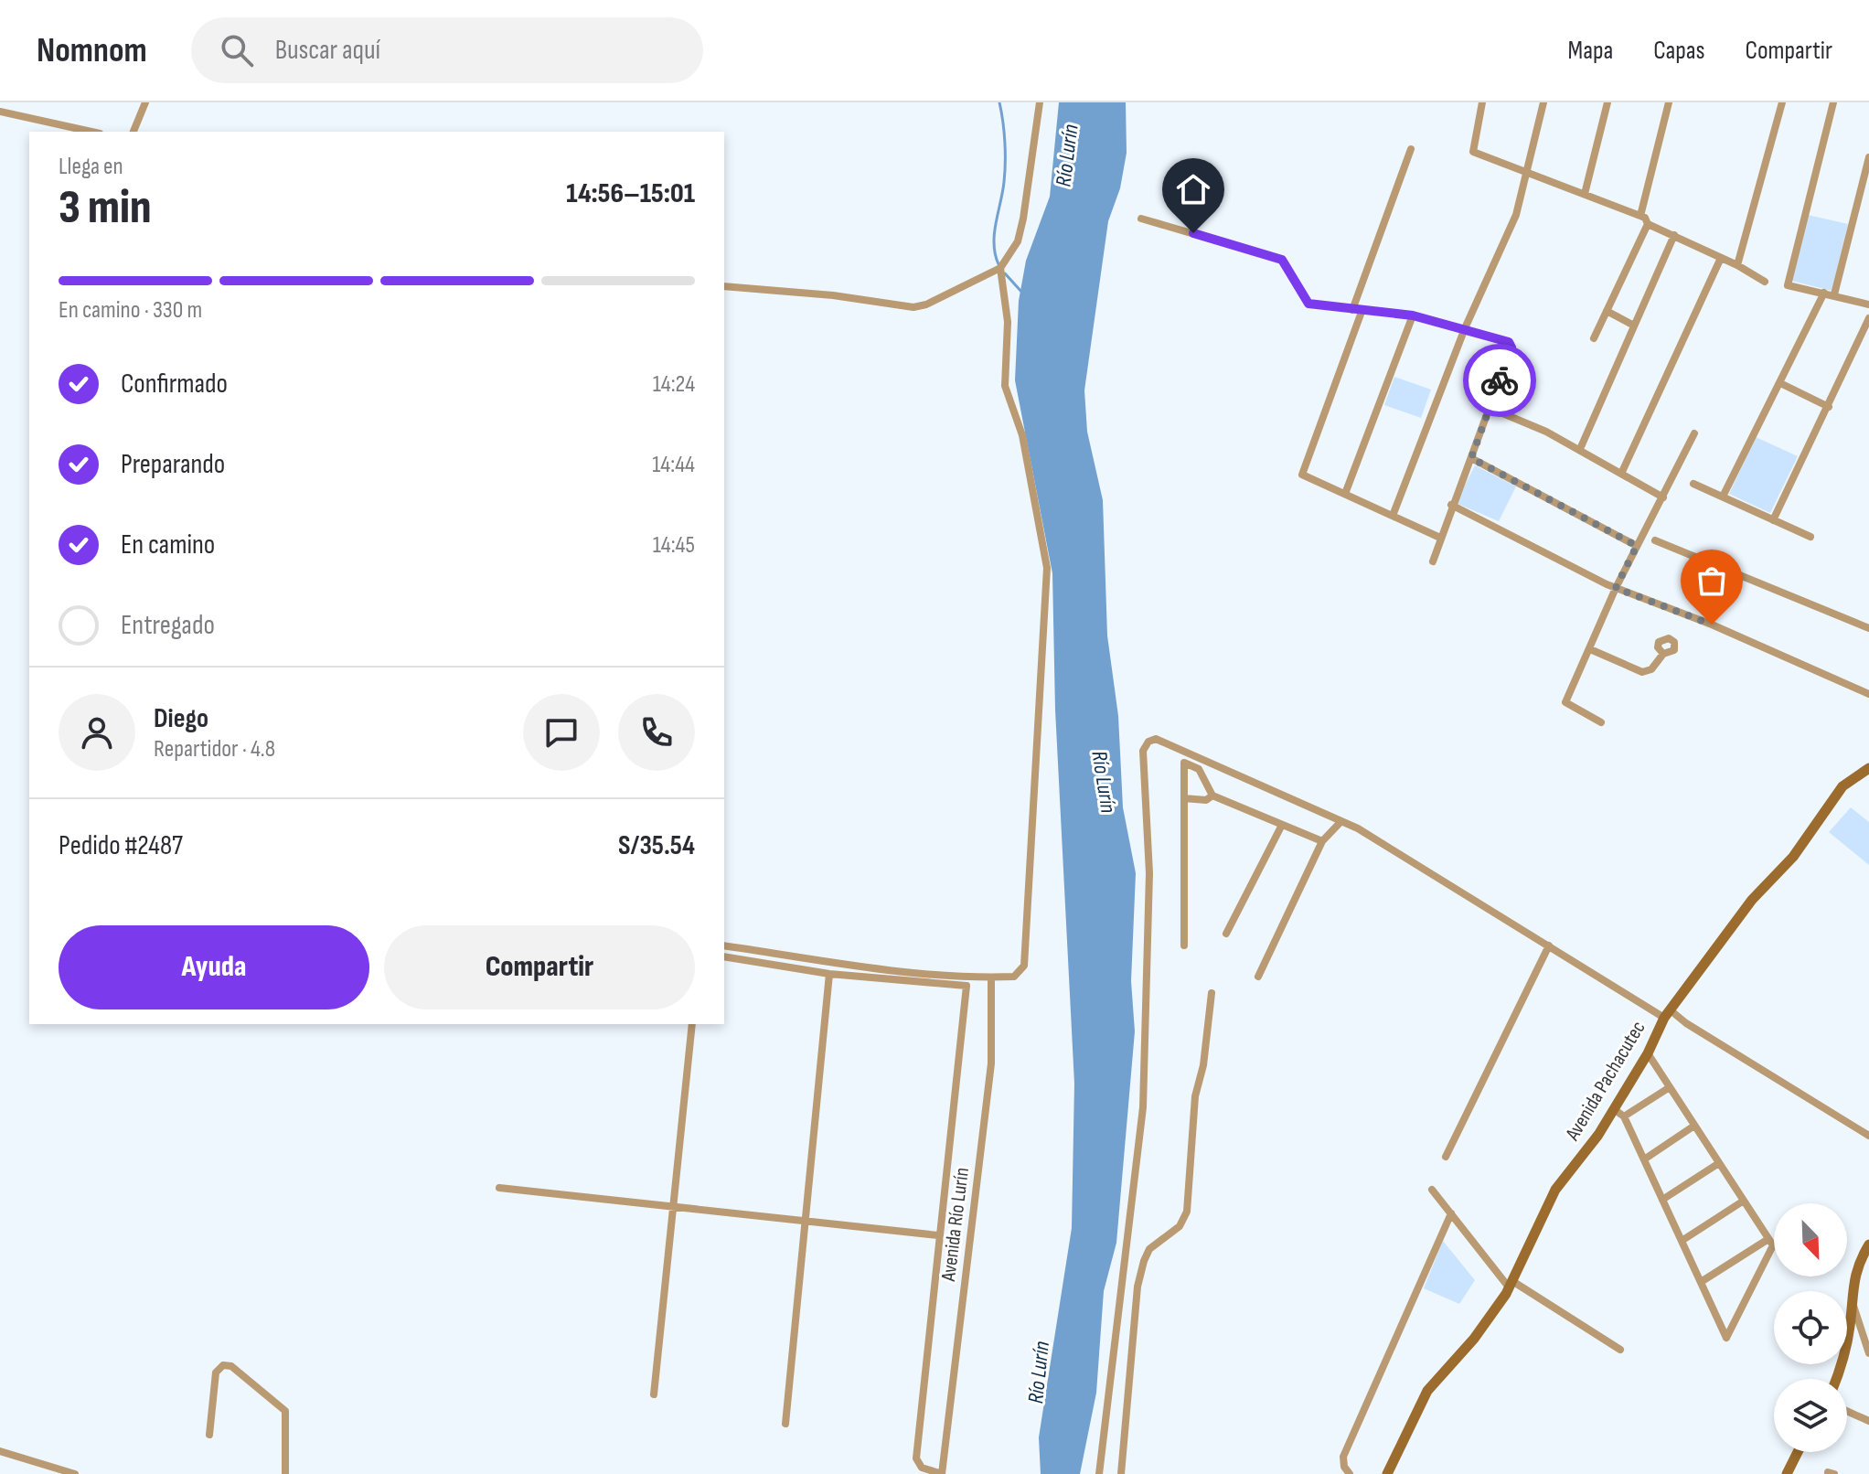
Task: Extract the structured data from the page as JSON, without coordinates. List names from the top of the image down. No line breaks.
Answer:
{"streets":{"main road":["Avenida Pachacutec"],"street":["Avenida Río Lurín"]},"water":["Río Lurín"],"north":"bottom right","page":{"header":"Nomnom","search":"Buscar aquí","nav":["Mapa","Capas","Compartir"],"heading":["3 min","Llega en","14:56–15:01"],"panel":["Diego","Repartidor · 4.8","Pedido #2487","S/35.54"],"bar":"En camino · 330 m","list":[["Confirmado","14:24"],["Preparando","14:44"],["En camino","14:45"],"Entregado"],"buttons":["Ayuda","Compartir"]}}
